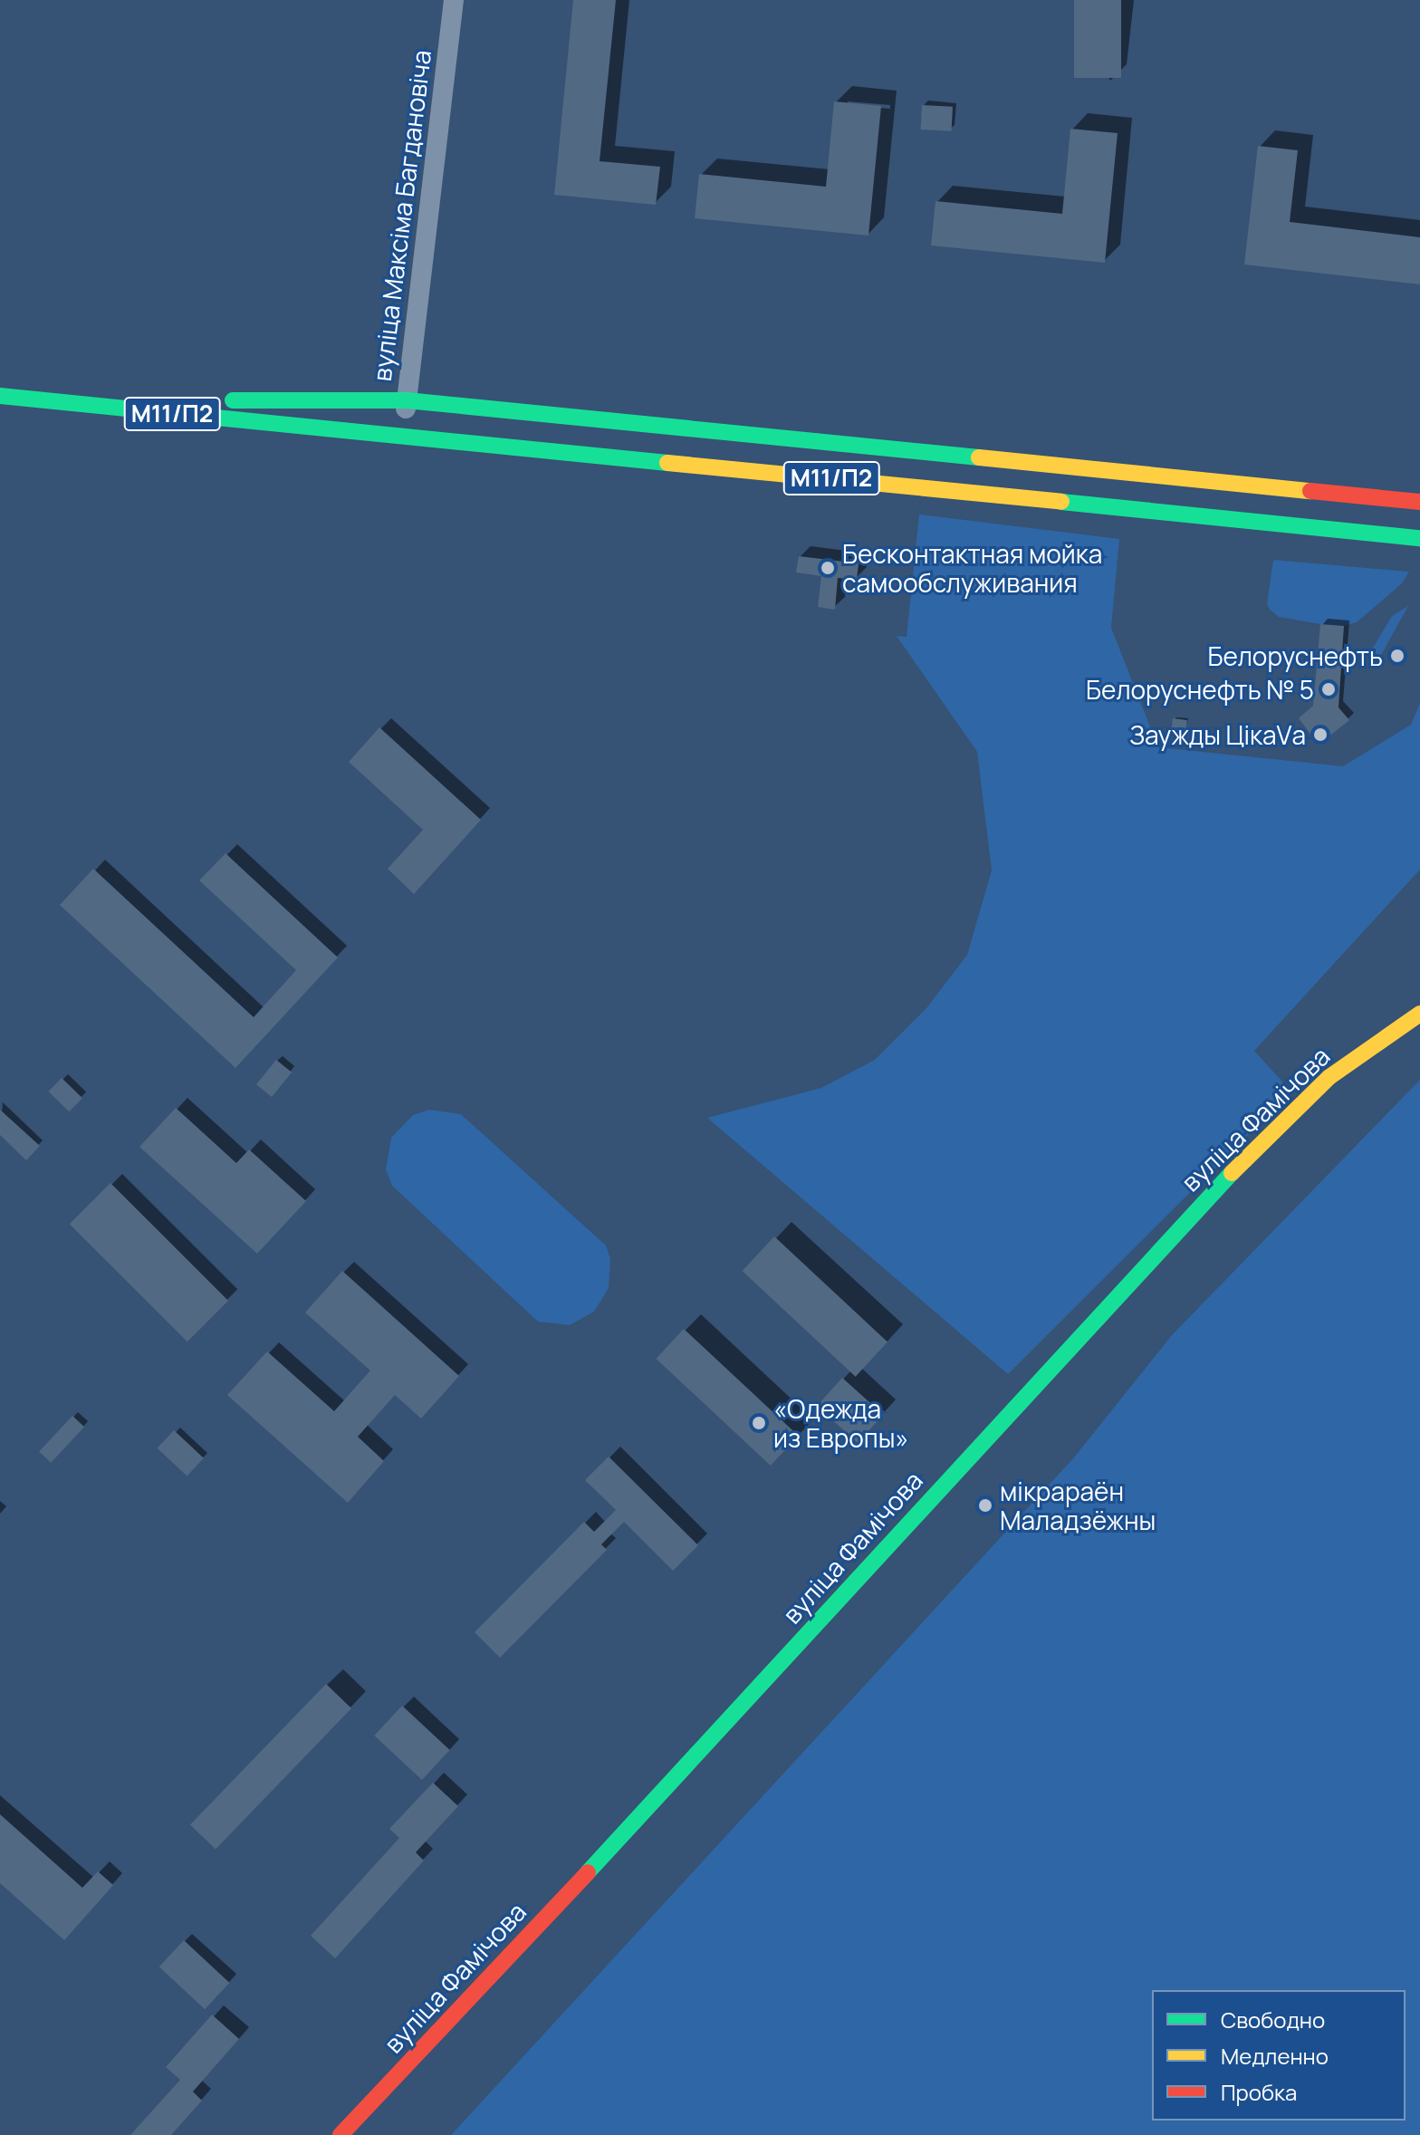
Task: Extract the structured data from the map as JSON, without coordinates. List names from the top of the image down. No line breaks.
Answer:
{"streets":{"main road":["М11/П2","вуліца Фамічова"],"street":["вуліца Максіма Багдановіча"]},"crossings":[["вуліца Максіма Багдановіча","М11/П2"]],"places":["Бесконтактная мойка самообслуживания","Белоруснефть","Белоруснефть № 5","Заужды ЦікаVа","«Одежда из Европы»","мікрараён Маладзёжны"],"legend":["Свободно","Медленно","Пробка"]}
